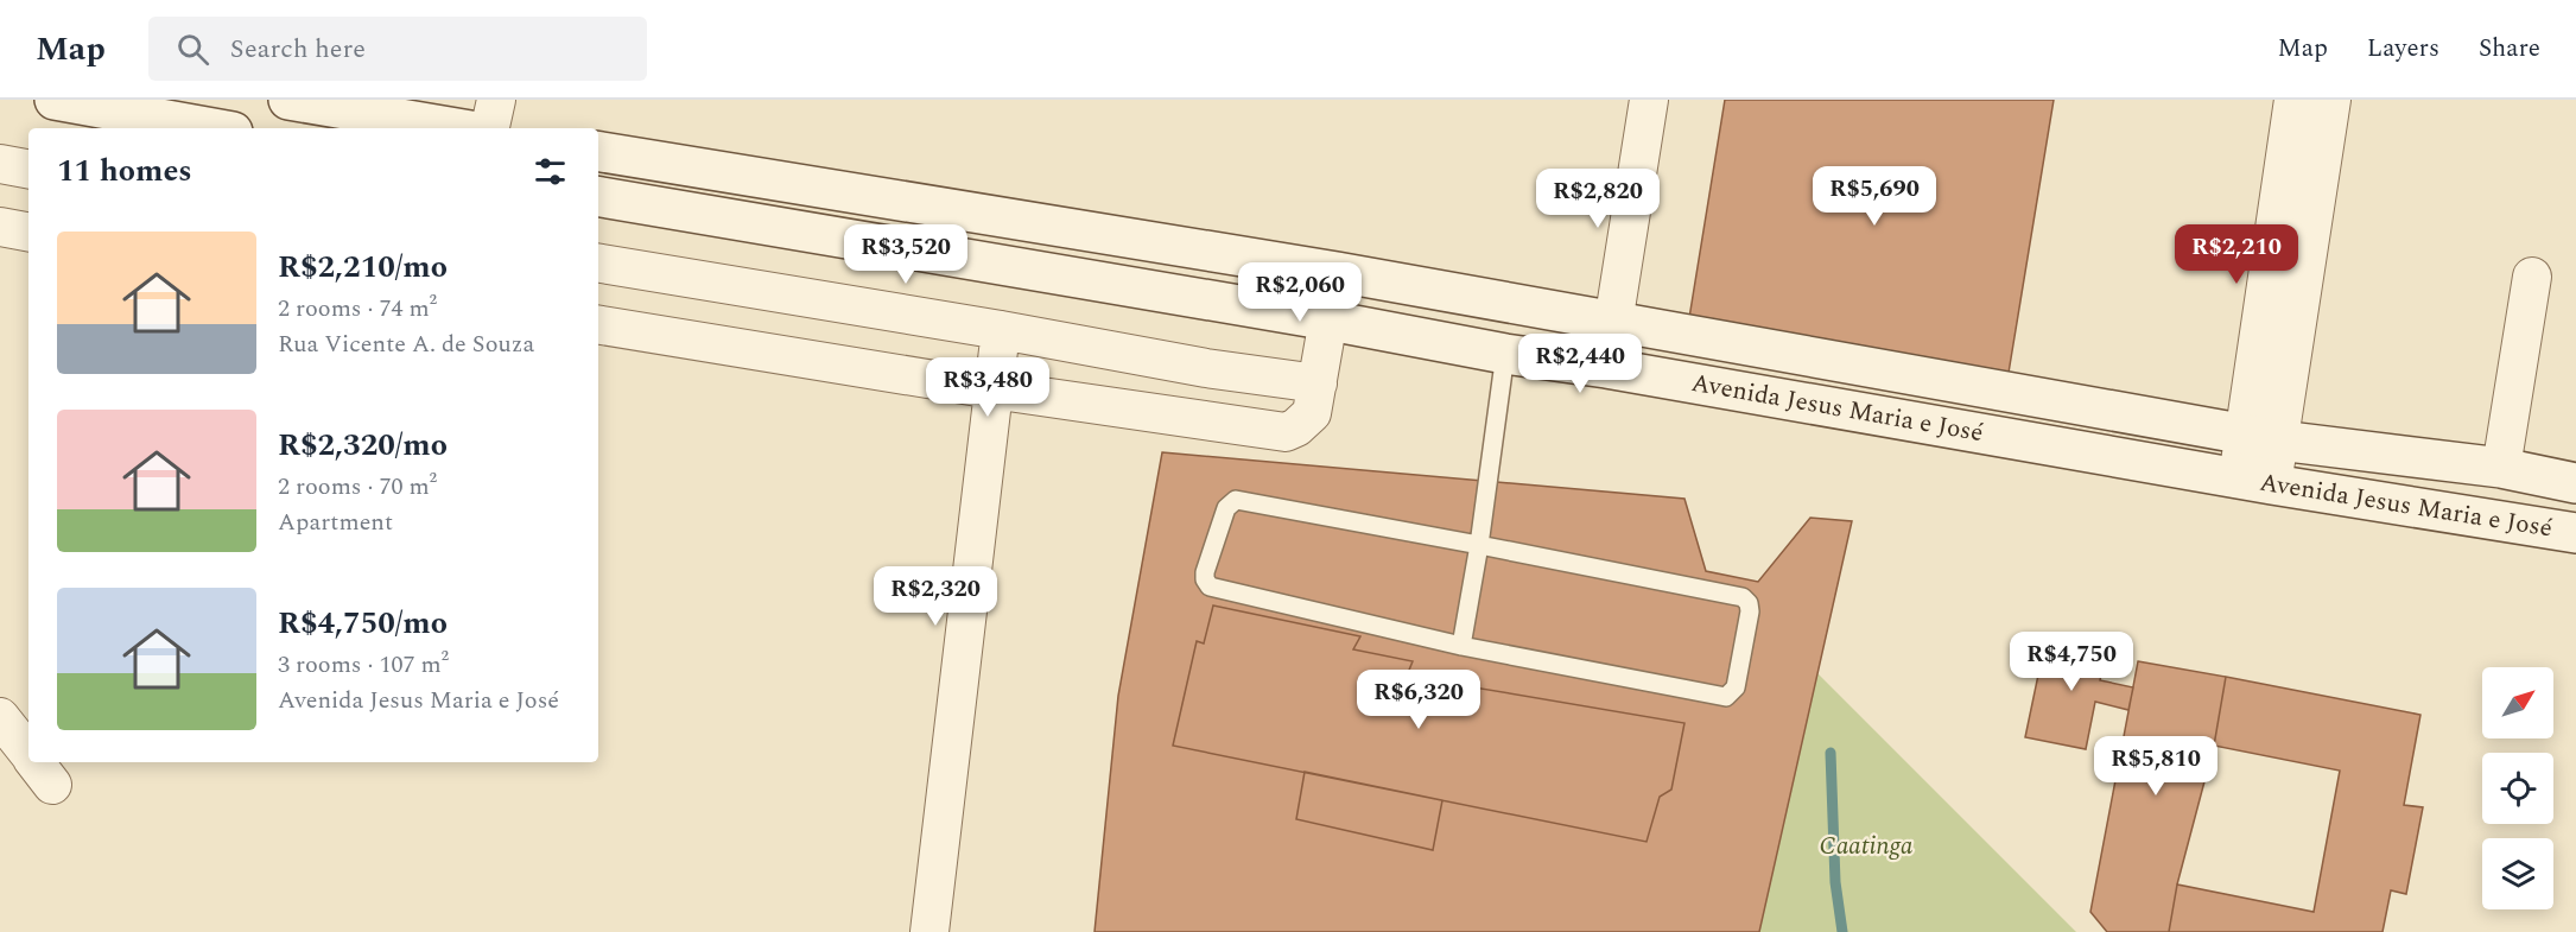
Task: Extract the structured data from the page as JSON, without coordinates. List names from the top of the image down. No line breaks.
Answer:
{"streets":{"main road":["Avenida Jesus Maria e José"]},"parks":["Caatinga"],"north":"top right","page":{"header":"Map","search":"Search here","nav":["Map","Layers","Share"],"heading":"11 homes","price":["R$5,690","R$2,820","R$3,520","R$2,210","R$2,060","R$2,440","R$3,480","R$2,320","R$4,750","R$6,320","R$5,810"],"list":[{"name":"R$2,210/mo","note":"2 rooms · 74 m² · Rua Vicente A. de Souza"},{"name":"R$2,320/mo","note":"2 rooms · 70 m² · Apartment"},{"name":"R$4,750/mo","note":"3 rooms · 107 m² · Avenida Jesus Maria e José"}]}}
